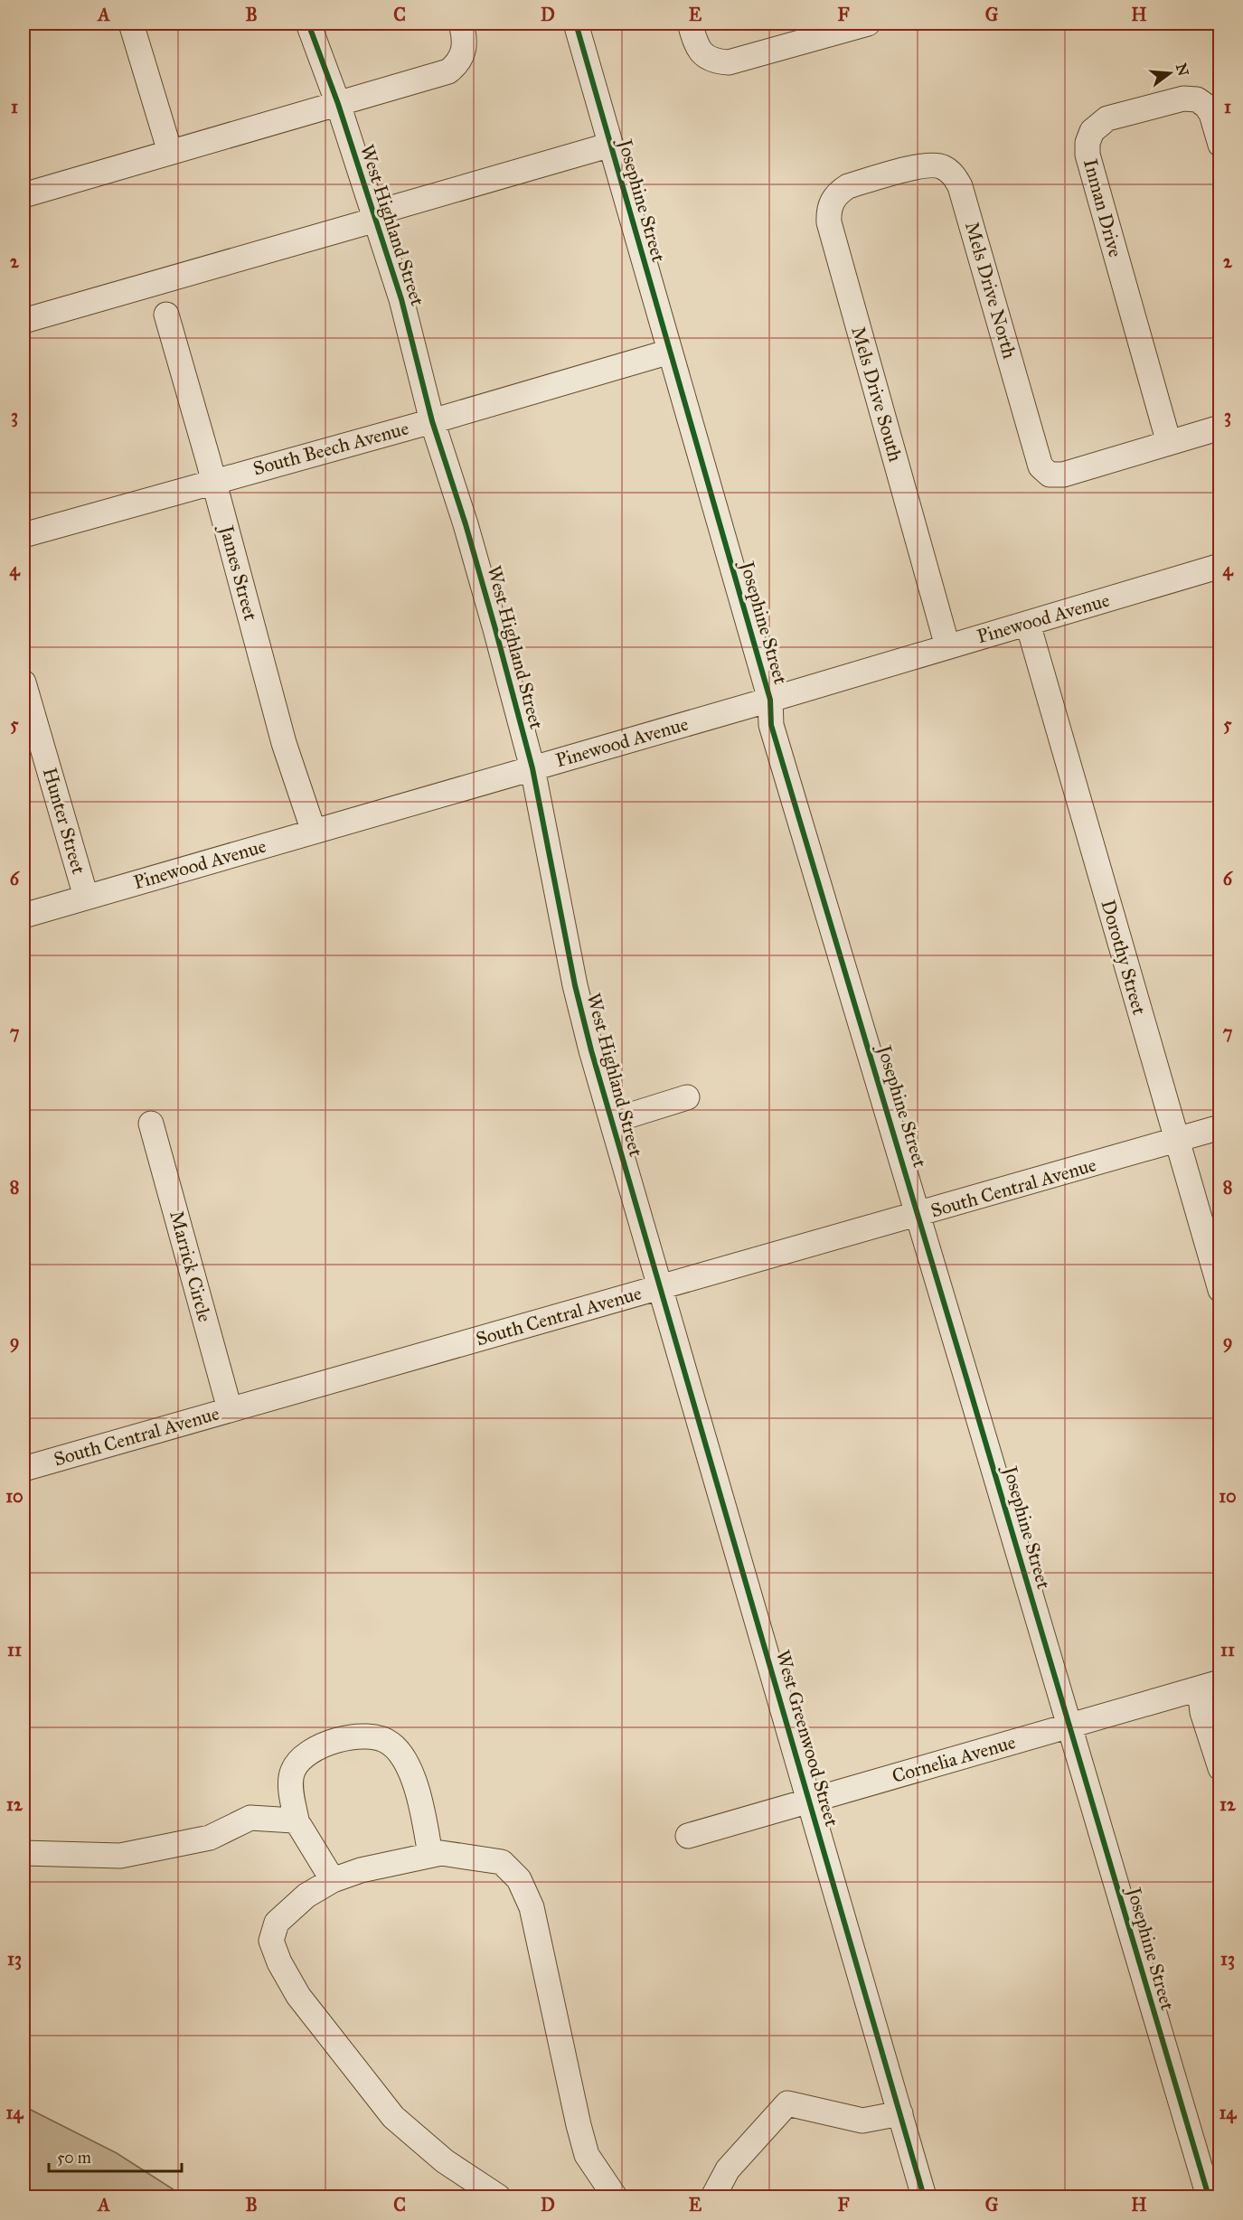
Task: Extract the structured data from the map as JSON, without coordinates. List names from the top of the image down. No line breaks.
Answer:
{"streets":{"street":["Josephine Street","Inman Drive","West Highland Street","Mels Drive North","Mels Drive South","South Beech Avenue","James Street","Pinewood Avenue","Hunter Street","Dorothy Street","South Central Avenue","Marrick Circle","West Greenwood Street","Cornelia Avenue"]},"crossings":[["Josephine Street","South Beech Avenue"],["Josephine Street","Pinewood Avenue"],["Josephine Street","South Central Avenue"],["Josephine Street","Cornelia Avenue"],["Inman Drive","Mels Drive North"],["West Highland Street","South Beech Avenue"],["West Highland Street","Pinewood Avenue"],["West Highland Street","South Central Avenue"],["West Highland Street","West Greenwood Street"],["Mels Drive North","Mels Drive South"],["Mels Drive South","Pinewood Avenue"],["South Beech Avenue","James Street"],["James Street","Pinewood Avenue"],["Pinewood Avenue","Hunter Street"],["Pinewood Avenue","Dorothy Street"],["Dorothy Street","South Central Avenue"],["South Central Avenue","Marrick Circle"],["South Central Avenue","West Greenwood Street"],["West Greenwood Street","Cornelia Avenue"]],"scale_bar":"50 m","north":"right","grid":{"columns":["A","B","C","D","E","F","G","H"],"rows":["1","2","3","4","5","6","7","8","9","10","11","12","13","14"]}}
